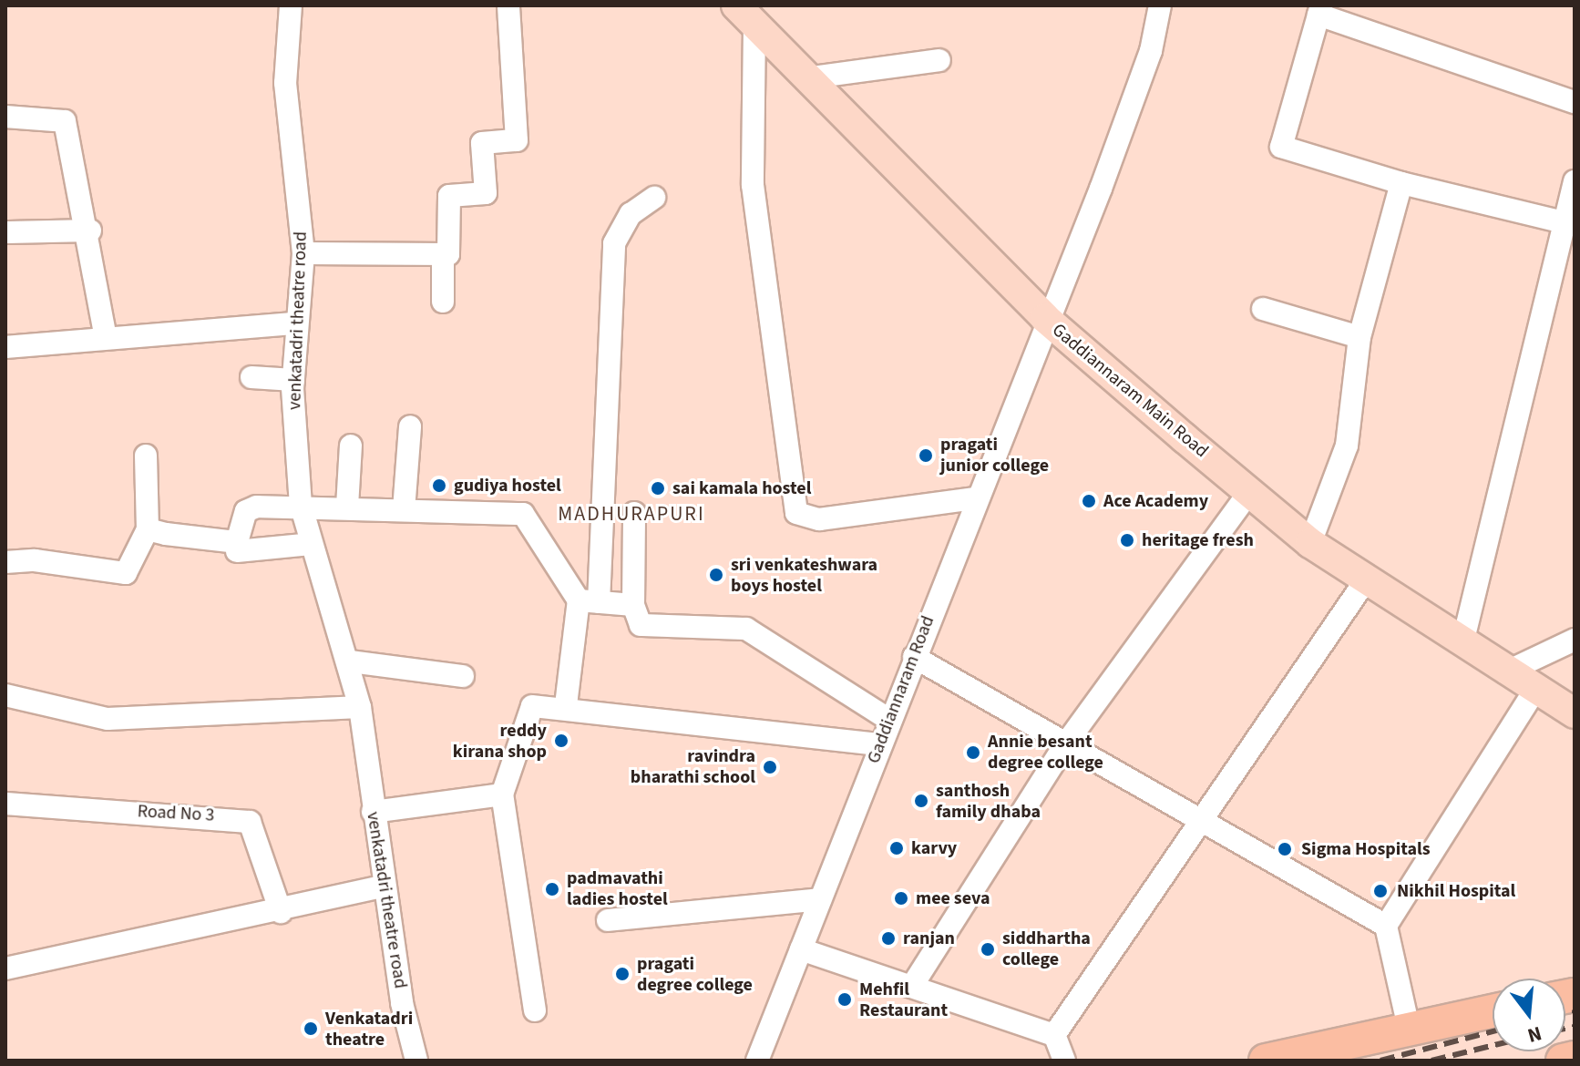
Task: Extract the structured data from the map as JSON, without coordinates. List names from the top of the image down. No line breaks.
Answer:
{"streets":{"main road":["Gaddiannaram Main Road"],"street":["venkatadri theatre road","Gaddiannaram Road","Road No 3"]},"crossings":[["Gaddiannaram Main Road","Gaddiannaram Road"]],"districts":["MADHURAPURI"],"places":["pragati junior college","gudiya hostel","sai kamala hostel","Ace Academy","heritage fresh","sri venkateshwara boys hostel","reddy kirana shop","Annie besant degree college","ravindra bharathi school","santhosh family dhaba","karvy","Sigma Hospitals","padmavathi ladies hostel","Nikhil Hospital","mee seva","ranjan","siddhartha college","pragati degree college","Mehfil Restaurant","Venkatadri theatre"],"north":"bottom"}
